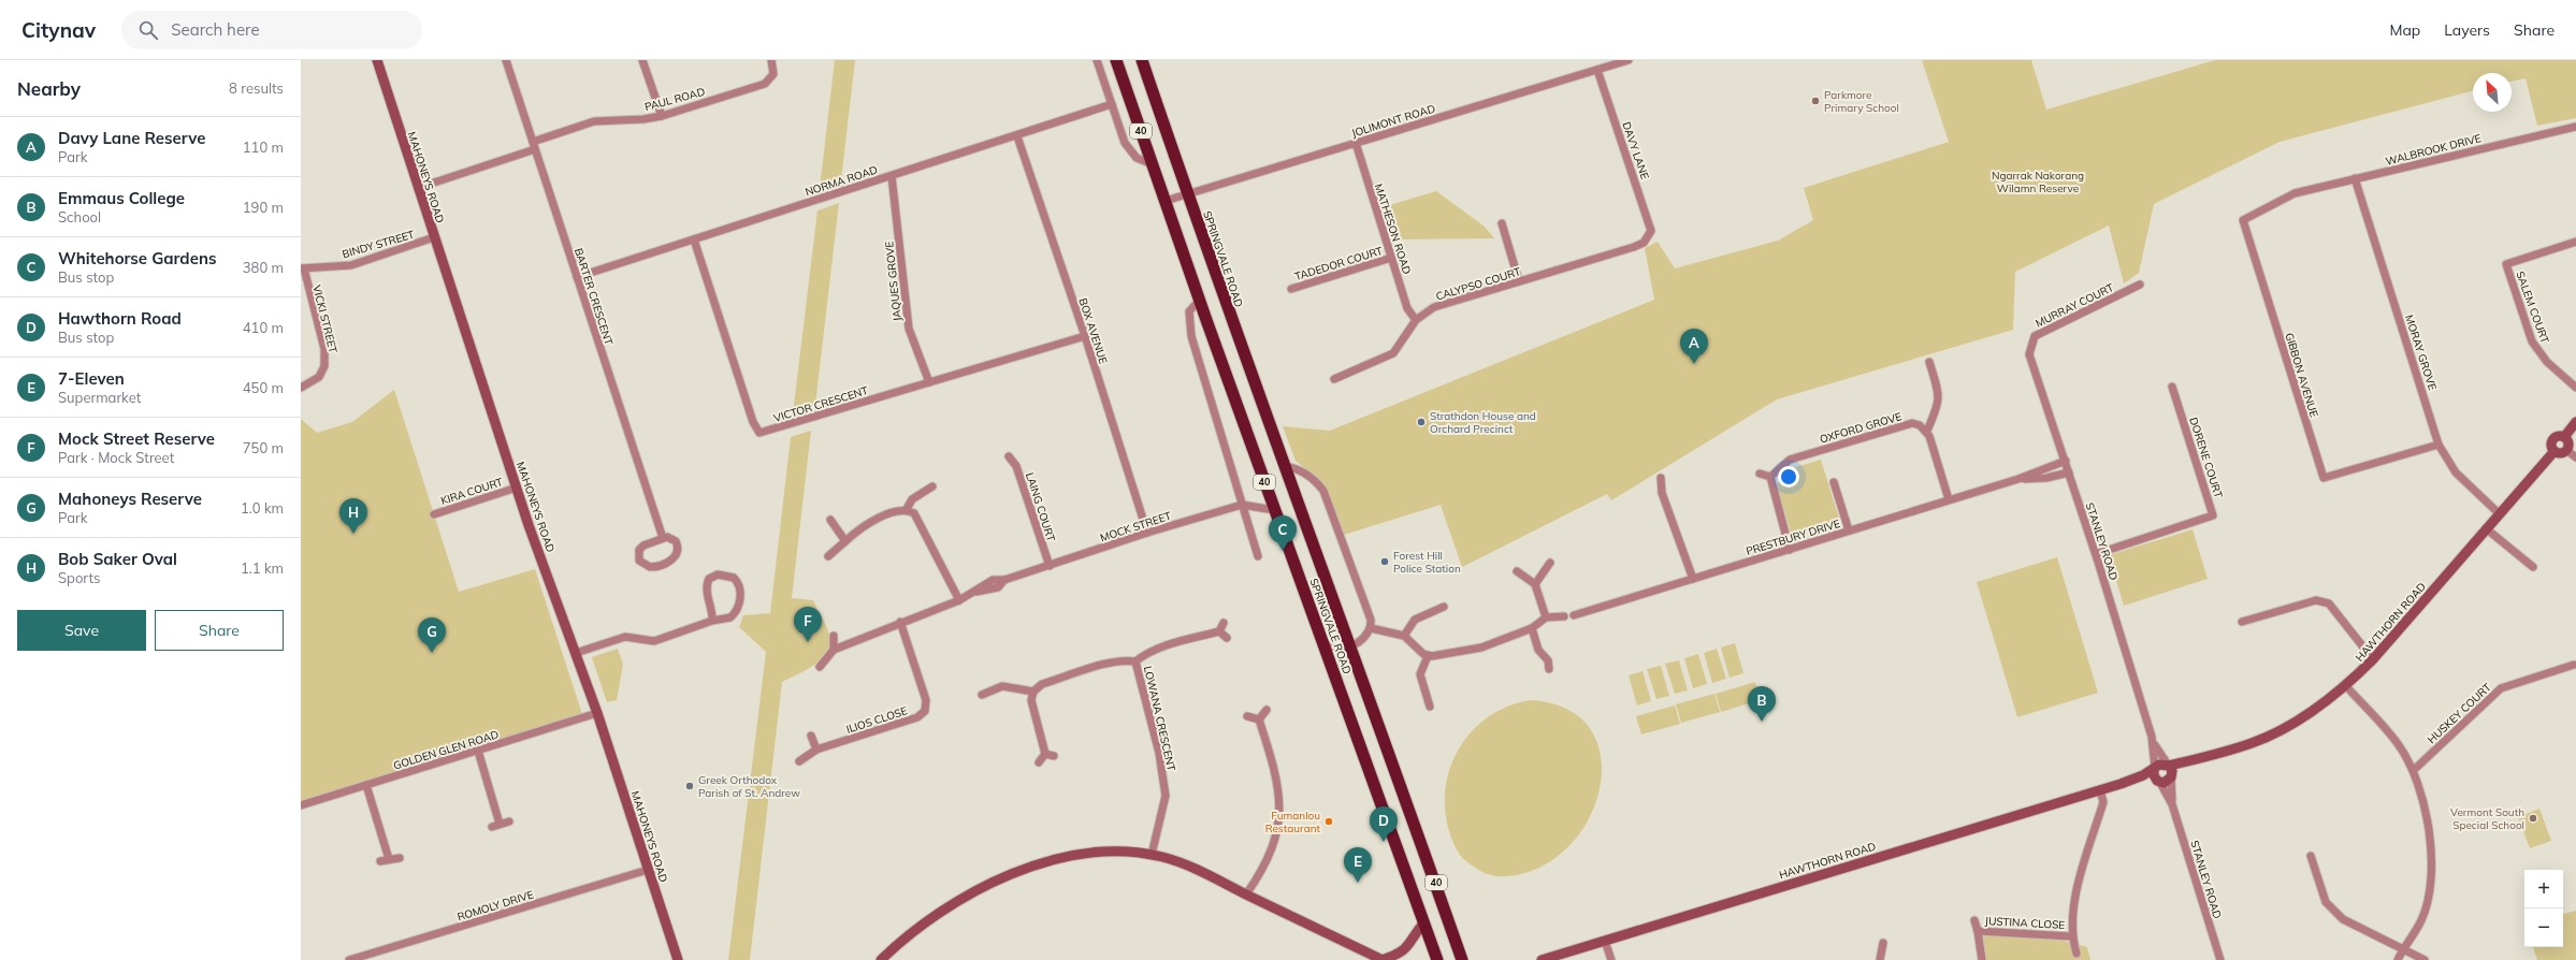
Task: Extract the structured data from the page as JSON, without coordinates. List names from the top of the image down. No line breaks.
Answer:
{"streets":{"highway":["40","SPRINGVALE ROAD"],"main road":["MAHONEYS ROAD","HAWTHORN ROAD"],"street":["PAUL ROAD","JOLIMONT ROAD","WALBROOK DRIVE","DAVY LANE","NORMA ROAD","MATHESON ROAD","BINDY STREET","TADEDOR COURT","JAQUES GROVE","CALYPSO COURT","BARTER CRESCENT","MURRAY COURT","SALEM COURT","VICKI STREET","BOX AVENUE","MORAY GROVE","GIBBON AVENUE","VICTOR CRESCENT","OXFORD GROVE","DORENE COURT","KIRA COURT","LAING COURT","MOCK STREET","PRESTBURY DRIVE","STANLEY ROAD","HUSKEY COURT","LOWANA CRESCENT","ILIOS CLOSE","GOLDEN GLEN ROAD","ROMOLY DRIVE","JUSTINA CLOSE"]},"crossings":[["PAUL ROAD","MAHONEYS ROAD"],["PAUL ROAD","BARTER CRESCENT"],["JOLIMONT ROAD","DAVY LANE"],["JOLIMONT ROAD","MATHESON ROAD"],["JOLIMONT ROAD","SPRINGVALE ROAD"],["WALBROOK DRIVE","MORAY GROVE"],["WALBROOK DRIVE","GIBBON AVENUE"],["DAVY LANE","CALYPSO COURT"],["MAHONEYS ROAD","BINDY STREET"],["MAHONEYS ROAD","KIRA COURT"],["MAHONEYS ROAD","GOLDEN GLEN ROAD"],["MAHONEYS ROAD","ROMOLY DRIVE"],["NORMA ROAD","JAQUES GROVE"],["NORMA ROAD","BARTER CRESCENT"],["NORMA ROAD","BOX AVENUE"],["NORMA ROAD","VICTOR CRESCENT"],["MATHESON ROAD","TADEDOR COURT"],["MATHESON ROAD","CALYPSO COURT"],["BINDY STREET","VICKI STREET"],["SPRINGVALE ROAD","MOCK STREET"],["JAQUES GROVE","VICTOR CRESCENT"],["MURRAY COURT","STANLEY ROAD"],["BOX AVENUE","VICTOR CRESCENT"],["BOX AVENUE","MOCK STREET"],["MORAY GROVE","GIBBON AVENUE"],["MORAY GROVE","HAWTHORN ROAD"],["DORENE COURT","STANLEY ROAD"],["LAING COURT","MOCK STREET"],["MOCK STREET","ILIOS CLOSE"],["PRESTBURY DRIVE","STANLEY ROAD"],["STANLEY ROAD","HAWTHORN ROAD"]],"parks":["Ngarrak Nakorang Wilamn Reserve"],"places":["Parkmore Primary School","Strathdon House and Orchard Precinct","Forest Hill Police Station","Greek Orthodox Parish of St. Andrew","Vermont South Special School","Fumanlou Restaurant"],"north":"top left","page":{"header":"Citynav","search":"Search here","nav":["Map","Layers","Share"],"heading":["Nearby","8 results"],"list":[{"mark":"A","name":"Davy Lane Reserve","note":"Park","value":"110 m"},{"mark":"B","name":"Emmaus College","note":"School","value":"190 m"},{"mark":"C","name":"Whitehorse Gardens","note":"Bus stop","value":"380 m"},{"mark":"D","name":"Hawthorn Road","note":"Bus stop","value":"410 m"},{"mark":"E","name":"7-Eleven","note":"Supermarket","value":"450 m"},{"mark":"F","name":"Mock Street Reserve","note":"Park · Mock Street","value":"750 m"},{"mark":"G","name":"Mahoneys Reserve","note":"Park","value":"1.0 km"},{"mark":"H","name":"Bob Saker Oval","note":"Sports","value":"1.1 km"}],"pins":["A","H","C","F","G","B","D","E"],"buttons":["Save","Share"],"map_buttons":["+","−"]}}
